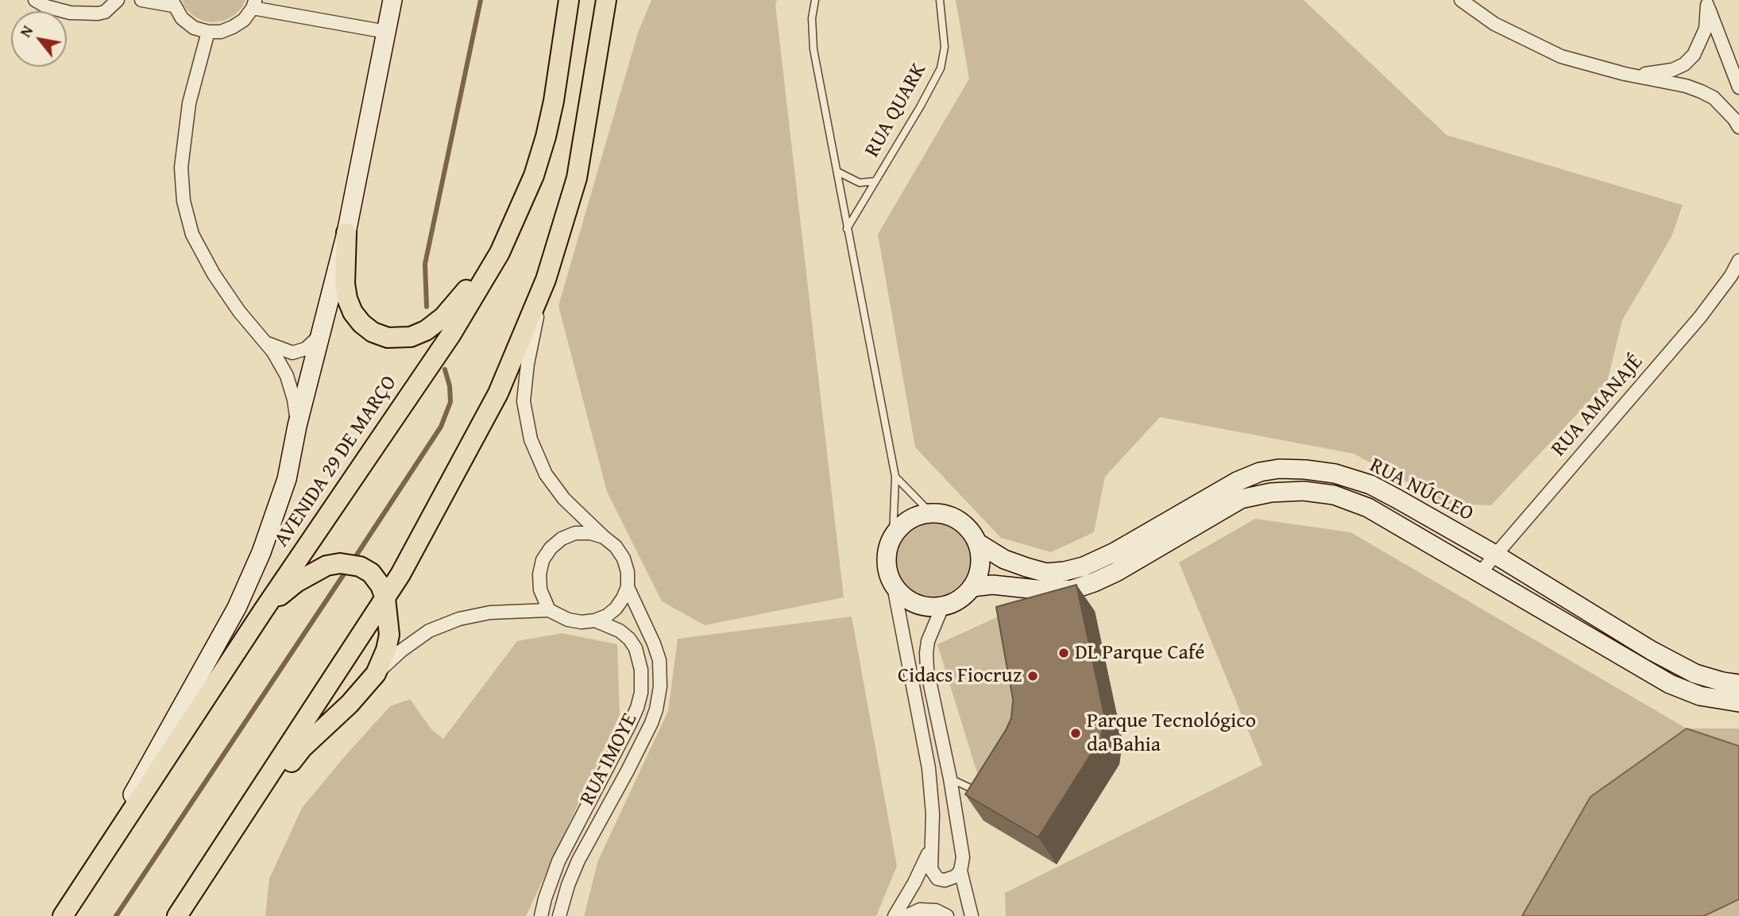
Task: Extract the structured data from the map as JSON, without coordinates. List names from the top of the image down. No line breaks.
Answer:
{"streets":{"main road":["AVENIDA 29 DE MARÇO"],"street":["RUA AMANAJÉ","RUA NÚCLEO","RUA IMOYE"],"lane":["RUA QUARK"]},"crossings":[["RUA QUARK","RUA NÚCLEO"],["RUA AMANAJÉ","RUA NÚCLEO"]],"places":["DL Parque Café","Cidacs Fiocruz","Parque Tecnológico da Bahia"],"north":"top left"}
